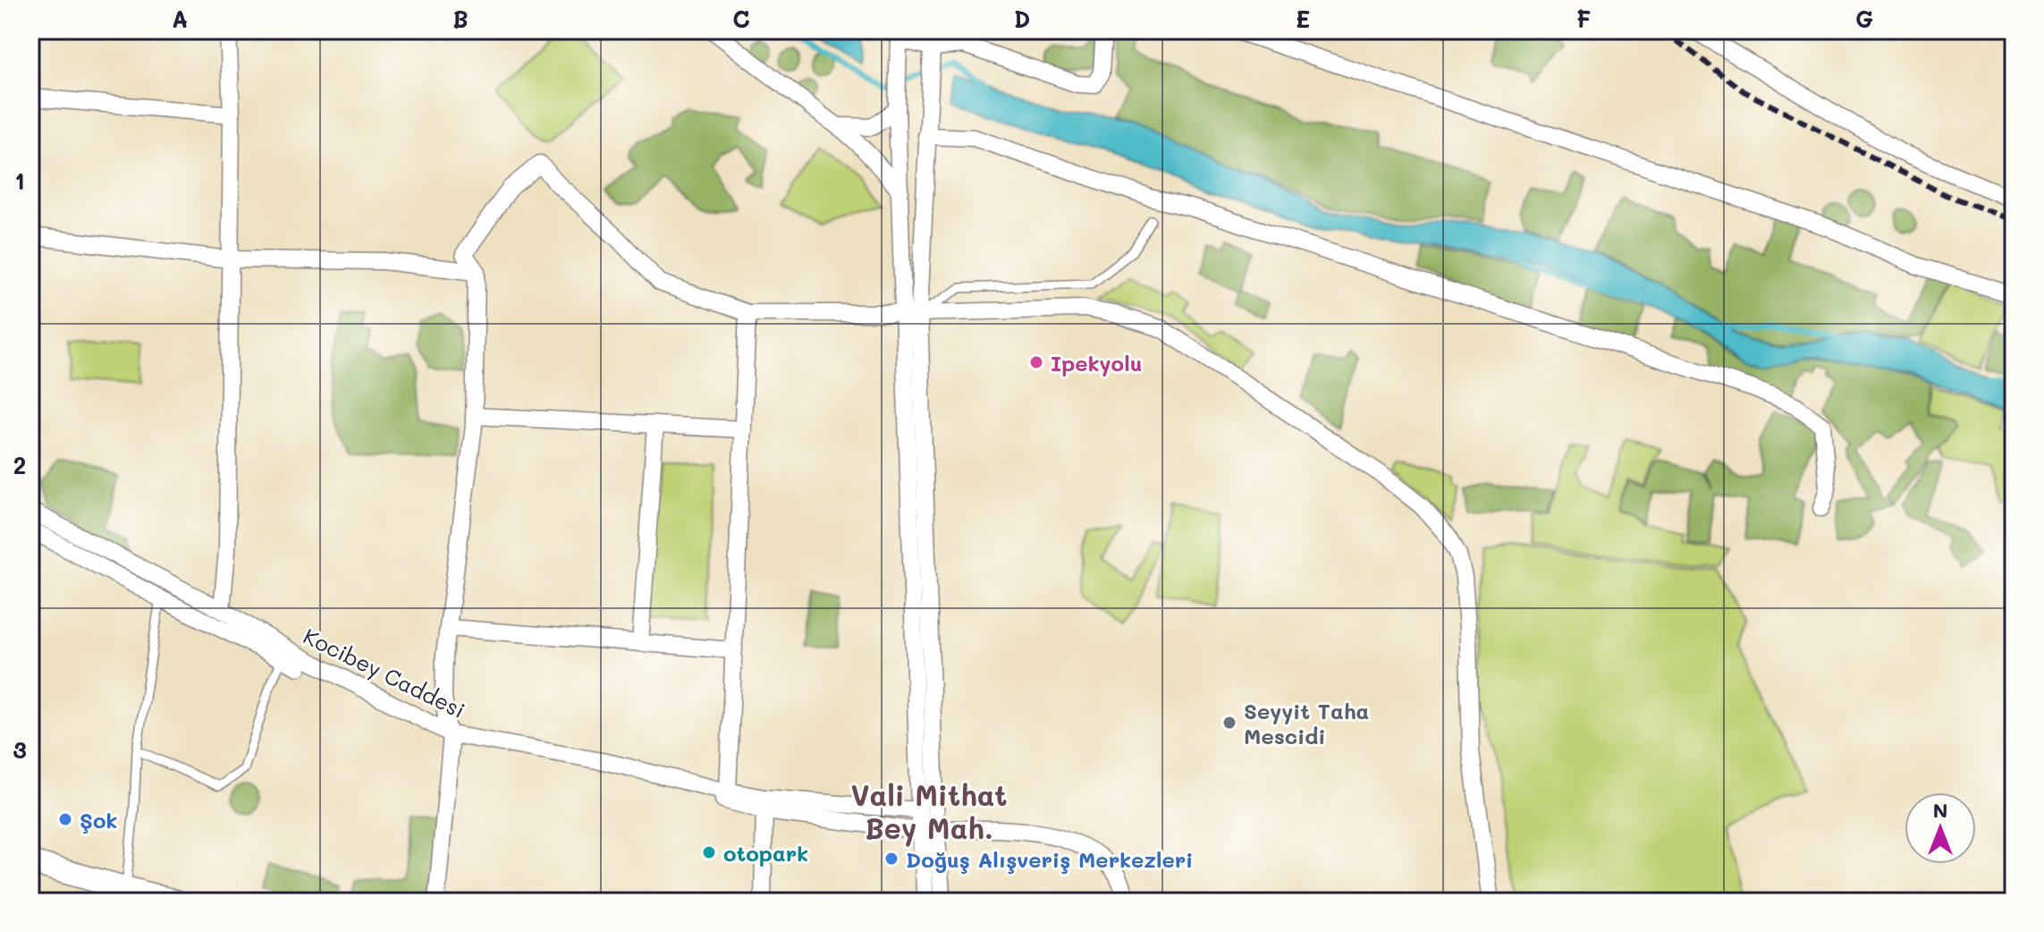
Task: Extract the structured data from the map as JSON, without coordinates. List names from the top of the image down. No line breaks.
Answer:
{"streets":{"street":["Kocibey Caddesi"]},"districts":["Vali Mithat Bey Mah."],"places":["Ipekyolu","Seyyit Taha Mescidi","Şok","otopark","Doğuş Alışveriş Merkezleri"],"north":"top","grid":{"columns":["A","B","C","D","E","F","G"],"rows":["1","2","3"]}}
